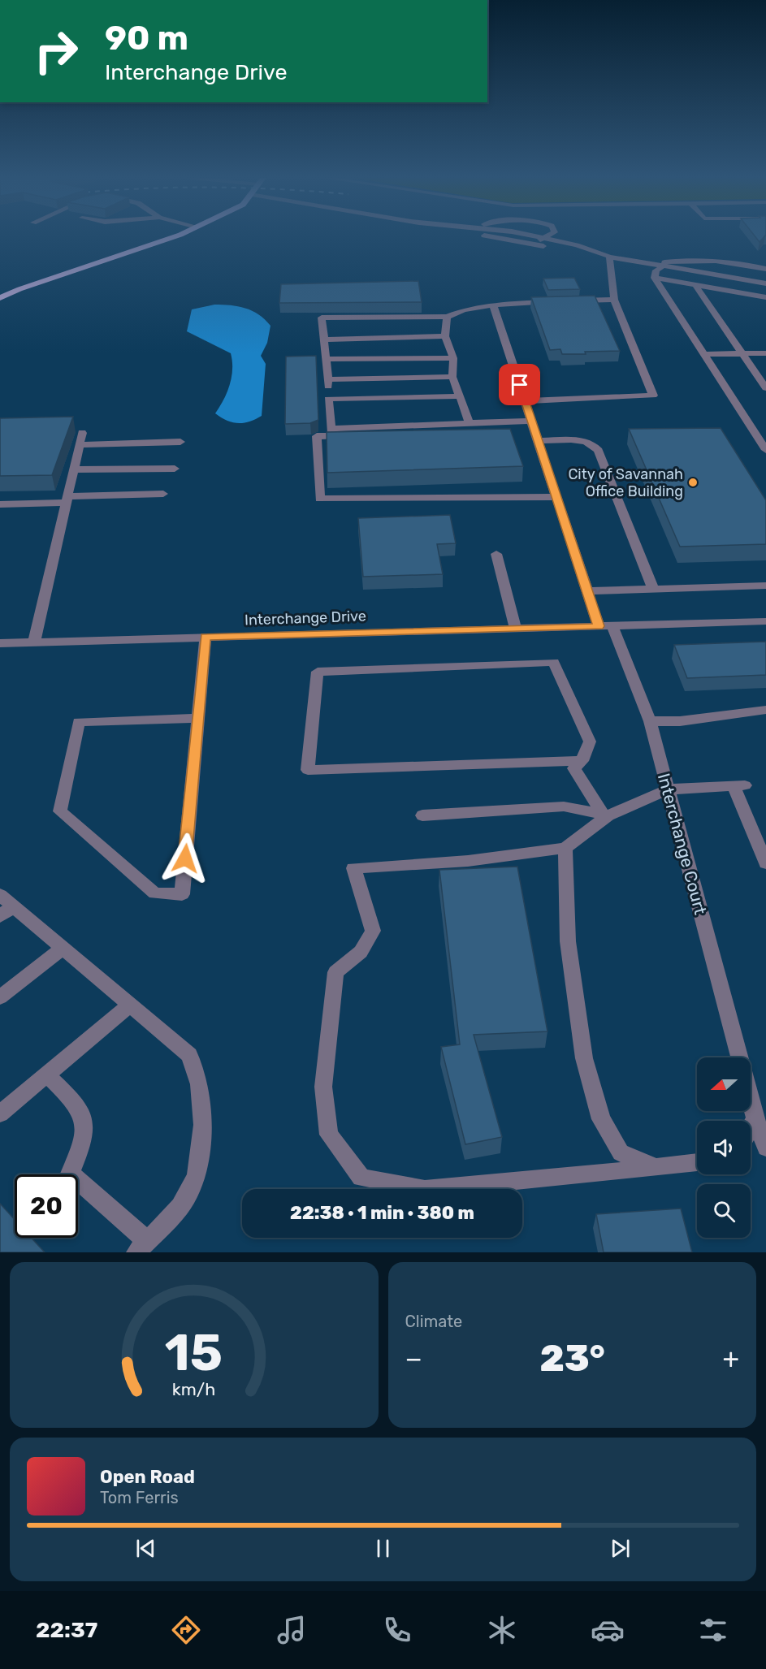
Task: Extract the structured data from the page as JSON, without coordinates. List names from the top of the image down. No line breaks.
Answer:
{"streets":{"street":["Interchange Drive","Interchange Court"]},"crossings":[["Interchange Drive","Interchange Court"]],"places":["City of Savannah Office Building"],"north":"left","page":{"turn":["90 m","Interchange Drive"],"limit":"20","trip":"22:38 · 1 min · 380 m","tile":"Climate","heat":["−","23°","+"],"song":["Open Road","Tom Ferris"],"tabs":"22:37","gauge":["15","km/h"]}}
